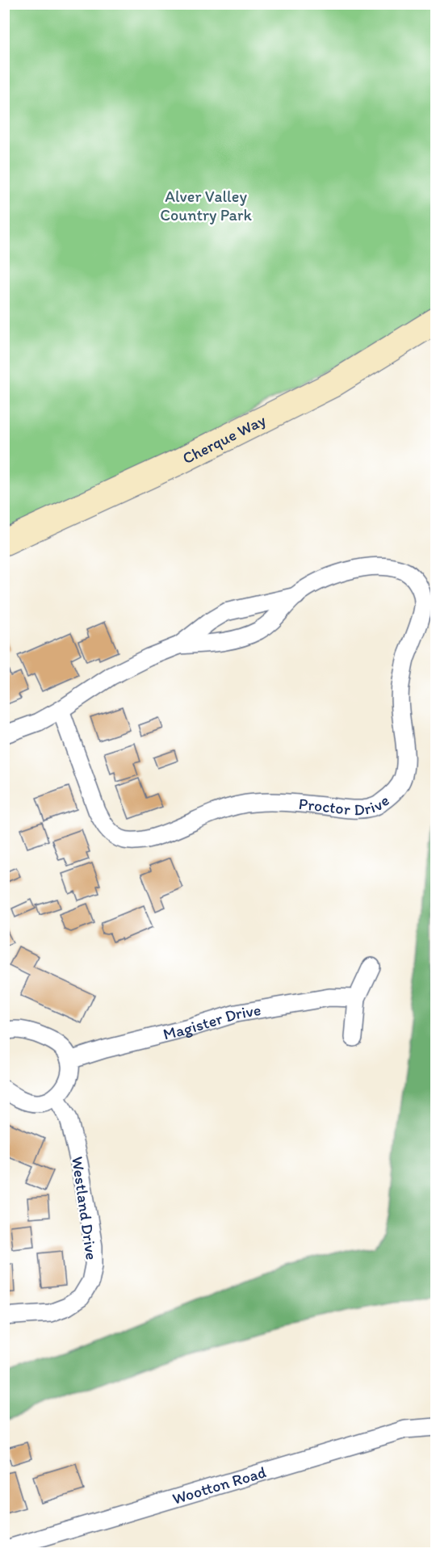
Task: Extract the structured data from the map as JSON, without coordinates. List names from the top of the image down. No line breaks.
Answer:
{"streets":{"street":["Cherque Way","Proctor Drive","Magister Drive","Westland Drive","Wootton Road"]},"parks":["Alver Valley Country Park"]}
